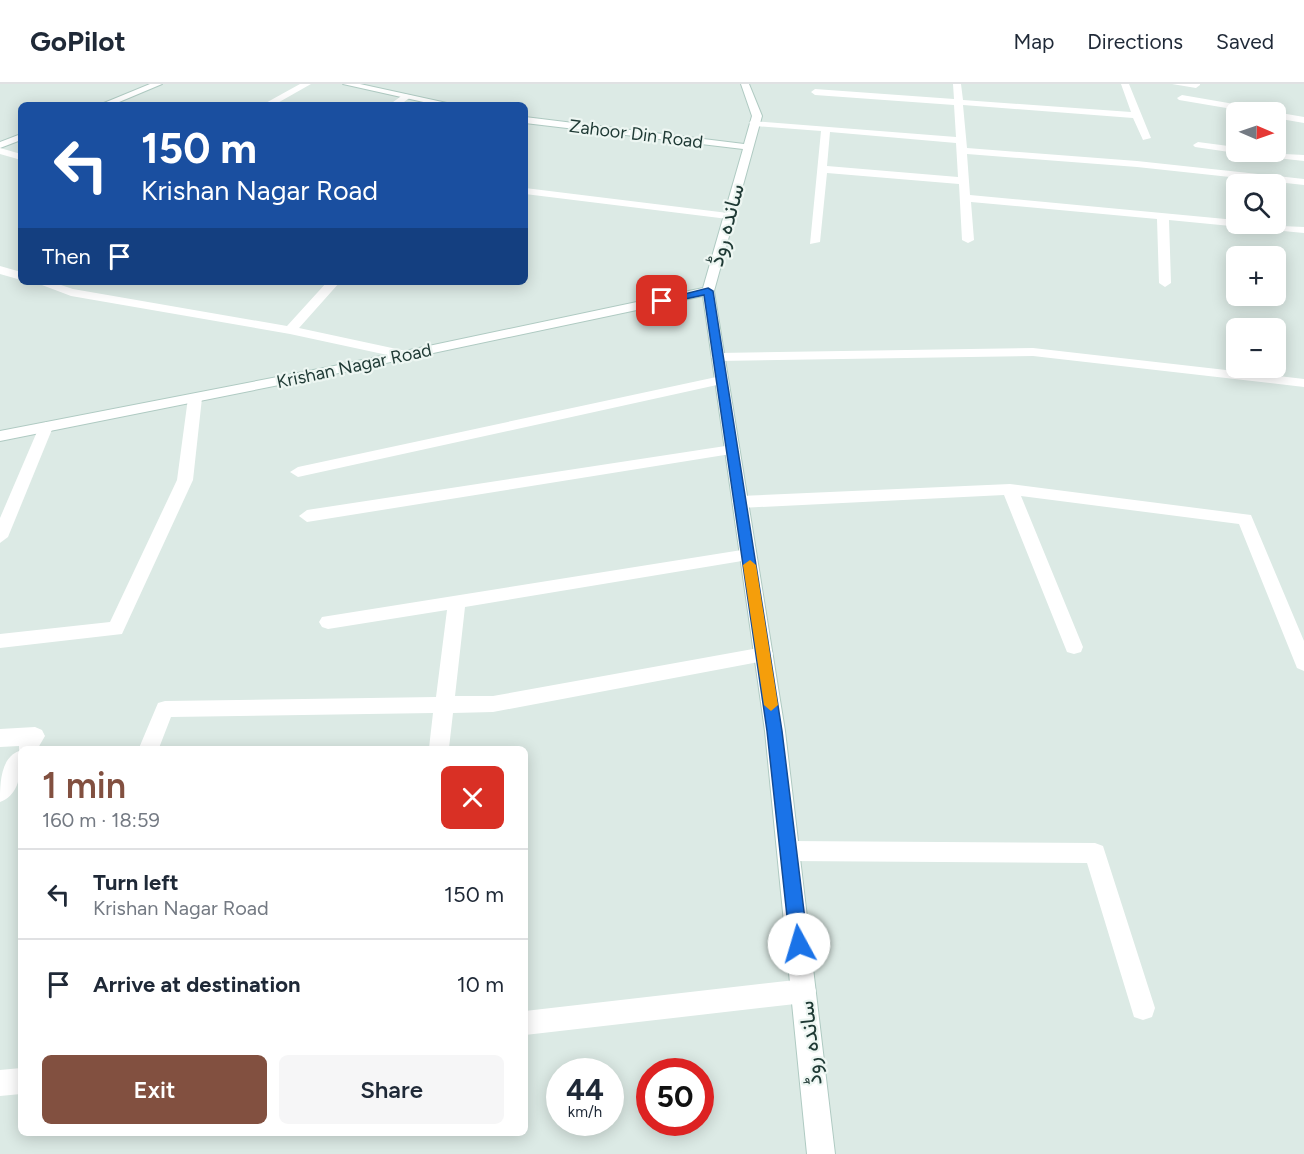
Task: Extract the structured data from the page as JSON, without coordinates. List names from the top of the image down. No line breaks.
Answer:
{"streets":{"street":["Zahoor Din Road","ساندہ روڈ","Krishan Nagar Road"]},"crossings":[["Zahoor Din Road","ساندہ روڈ"],["ساندہ روڈ","Krishan Nagar Road"]],"north":"right","page":{"header":"GoPilot","nav":["Map","Directions","Saved"],"map_buttons":["+","−"],"turn":["150 m","Krishan Nagar Road"],"then":"Then","heading":["1 min","160 m · 18:59"],"list":[{"name":"Turn left","note":"Krishan Nagar Road","value":"150 m"},{"name":"Arrive at destination","value":"10 m"}],"buttons":["Exit","Share"],"speed":"44 km/h","limit":"50"}}
